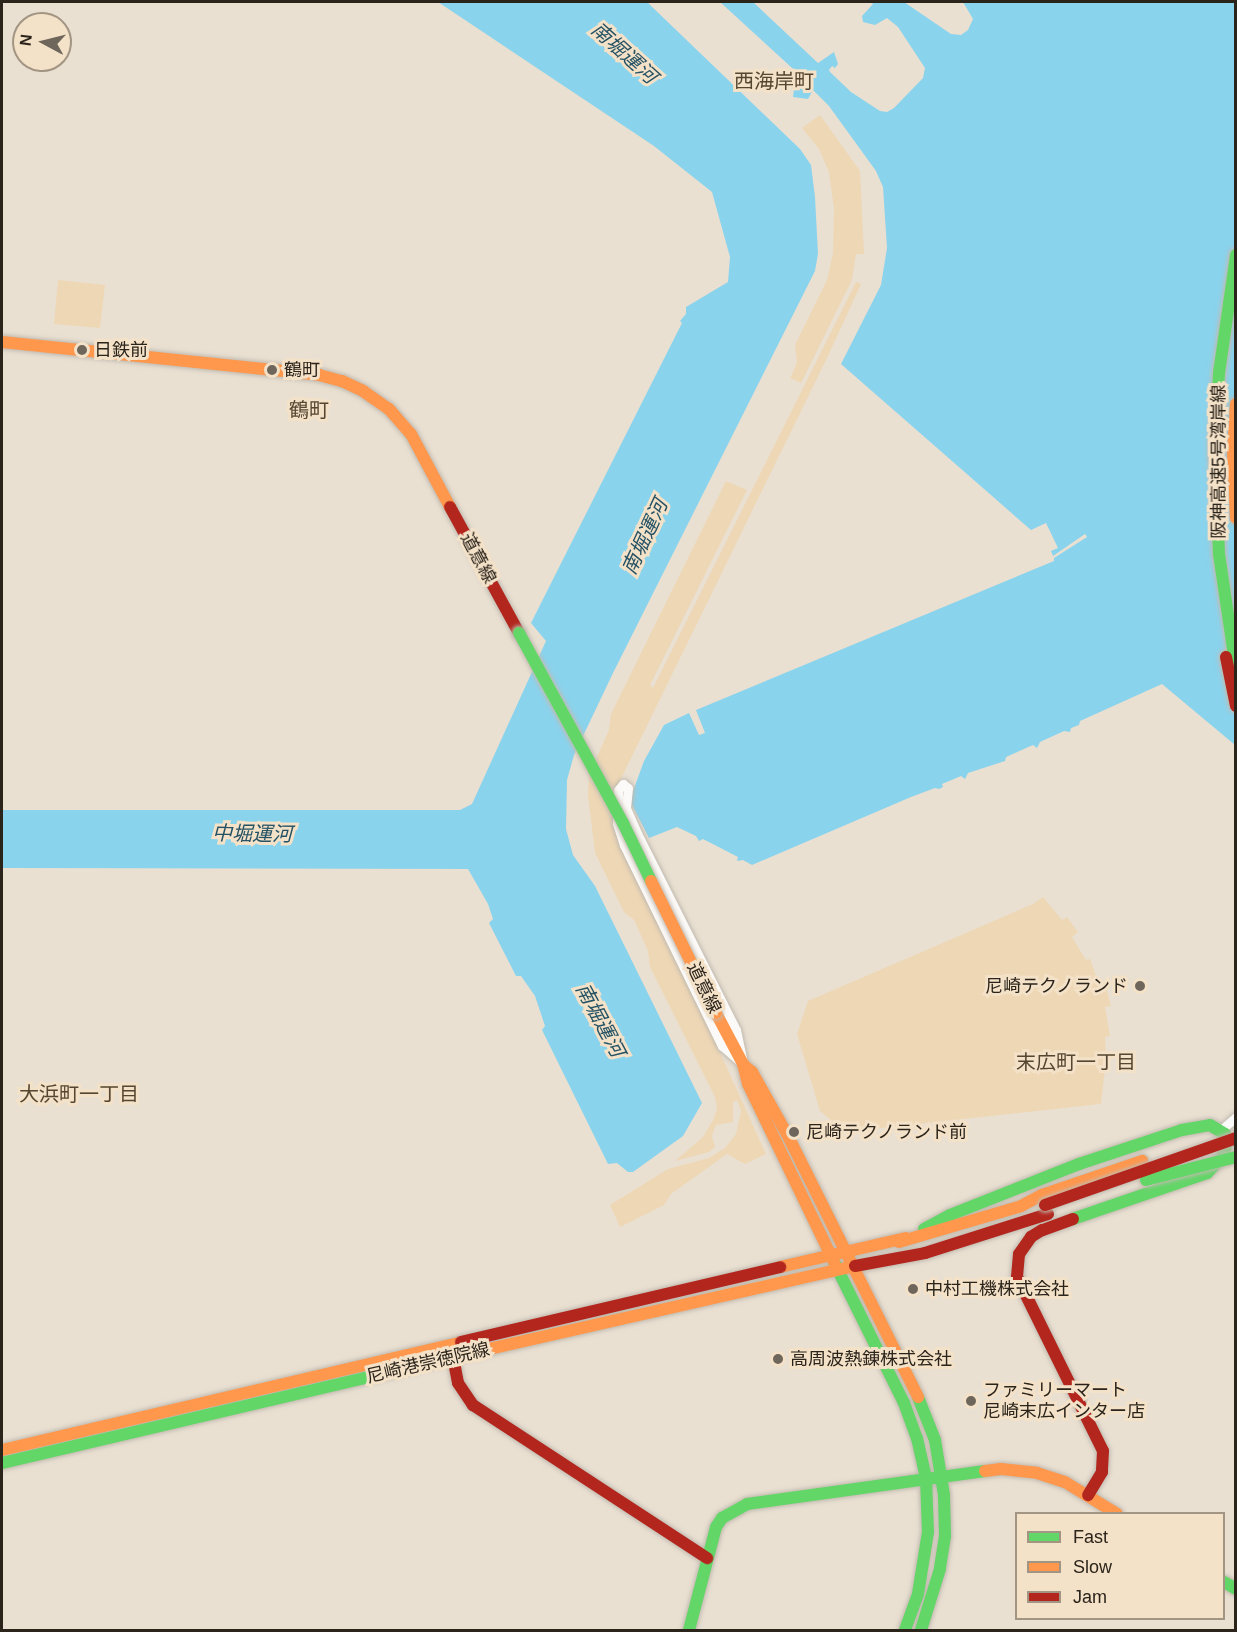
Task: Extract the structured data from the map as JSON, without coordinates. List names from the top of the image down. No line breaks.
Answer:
{"streets":{"main road":["阪神高速5号湾岸線","道意線","尼崎港崇徳院線"]},"crossings":[["道意線","尼崎港崇徳院線"]],"districts":["西海岸町","鶴町","末広町一丁目","大浜町一丁目"],"water":["南堀運河","中堀運河"],"places":["日鉄前","鶴町","尼崎テクノランド","尼崎テクノランド前","中村工機株式会社","高周波熱錬株式会社","ファミリーマート 尼崎末広インター店"],"legend":["Fast","Slow","Jam"],"north":"left"}
